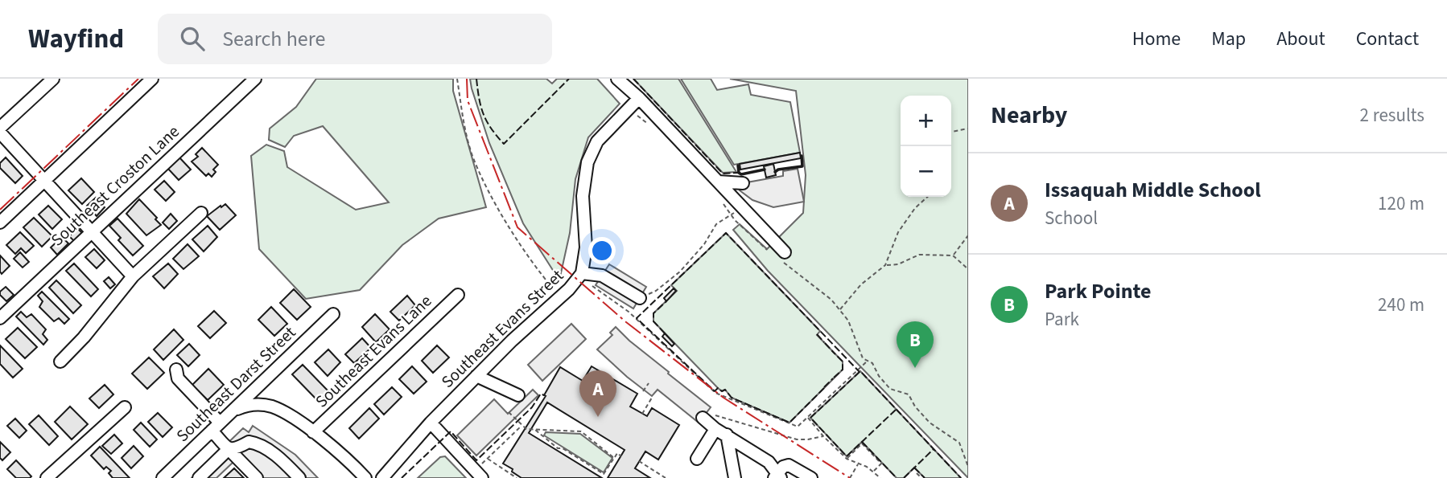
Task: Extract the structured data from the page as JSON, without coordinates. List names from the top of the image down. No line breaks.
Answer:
{"streets":{"street":["Southeast Croston Lane","Southeast Evans Street","Southeast Evans Lane","Southeast Darst Street"]},"page":{"header":"Wayfind","search":"Search here","nav":["Home","Map","About","Contact"],"heading":["Nearby","2 results"],"map_buttons":["+","−"],"list":[{"mark":"A","name":"Issaquah Middle School","note":"School","value":"120 m"},{"mark":"B","name":"Park Pointe","note":"Park","value":"240 m"}],"pins":["B","A"]}}
